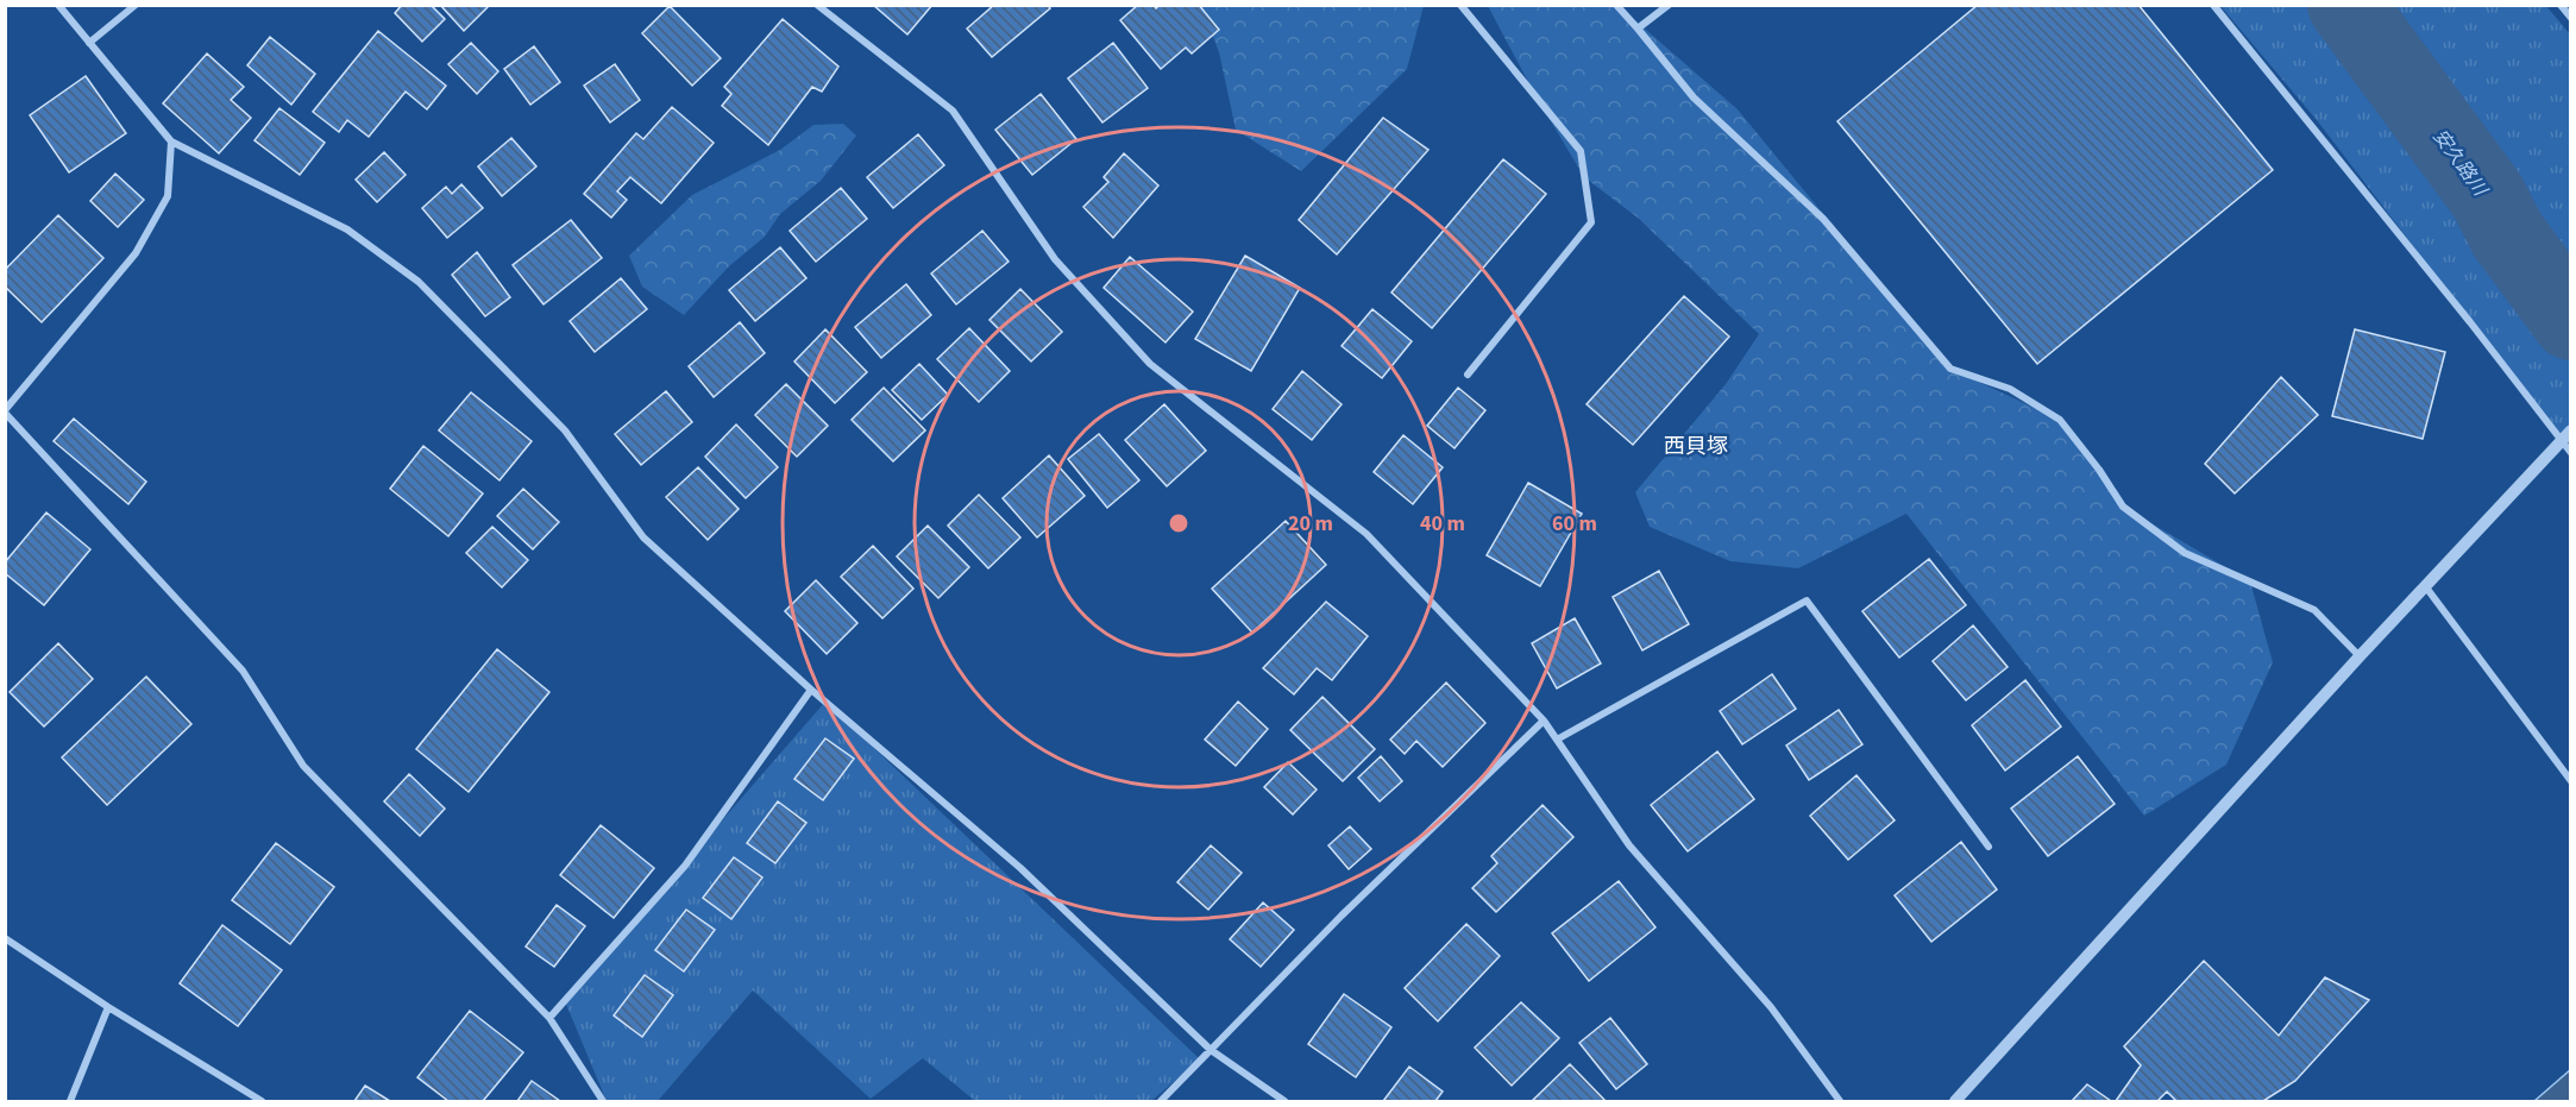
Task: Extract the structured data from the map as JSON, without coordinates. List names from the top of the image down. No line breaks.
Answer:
{"districts":["西貝塚"],"water":["安久路川"],"rings":["20 m","40 m","60 m"]}
